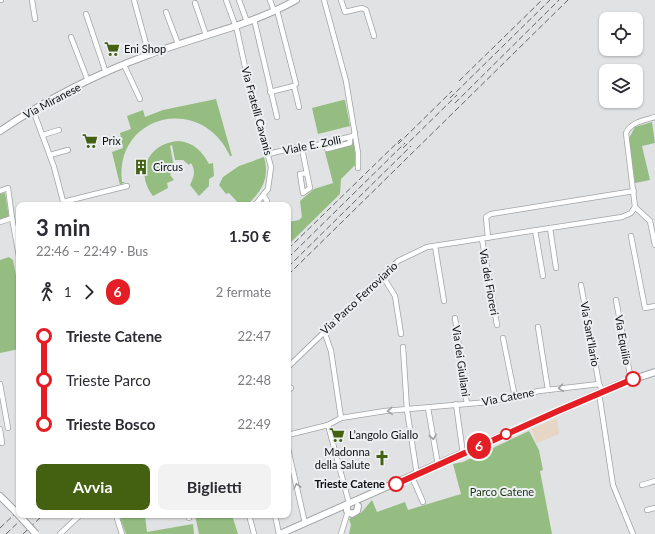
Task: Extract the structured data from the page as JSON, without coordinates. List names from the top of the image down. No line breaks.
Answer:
{"streets":{"street":["Via Miranese","Via Fratelli Cavanis","Viale E. Zolli","Via dei Fioreri","Via Parco Ferroviario","Via Sant'Ilario","Via Equilio","Via dei Giuliani","Via Catene"]},"crossings":[["Via Miranese","Via Fratelli Cavanis"],["Via Fratelli Cavanis","Viale E. Zolli"],["Via dei Fioreri","Via Parco Ferroviario"],["Via Sant'Ilario","Via Catene"],["Via dei Giuliani","Via Catene"]],"parks":["Parco Catene"],"places":{"supermarket":["Eni Shop","Prix","L’angolo Giallo"],"building":["Circus"],"church":["Madonna della Salute"],"other":["Trieste Catene"]},"lines":["bus line 6"],"page":{"on_map":"6","heading":["3 min","22:46 – 22:49 · Bus","1.50 €"],"legs":["1","6","2 fermate"],"list":[{"name":"Trieste Catene","value":"22:47"},{"name":"Trieste Parco","value":"22:48"},{"name":"Trieste Bosco","value":"22:49"}],"buttons":["Avvia","Biglietti"]}}
